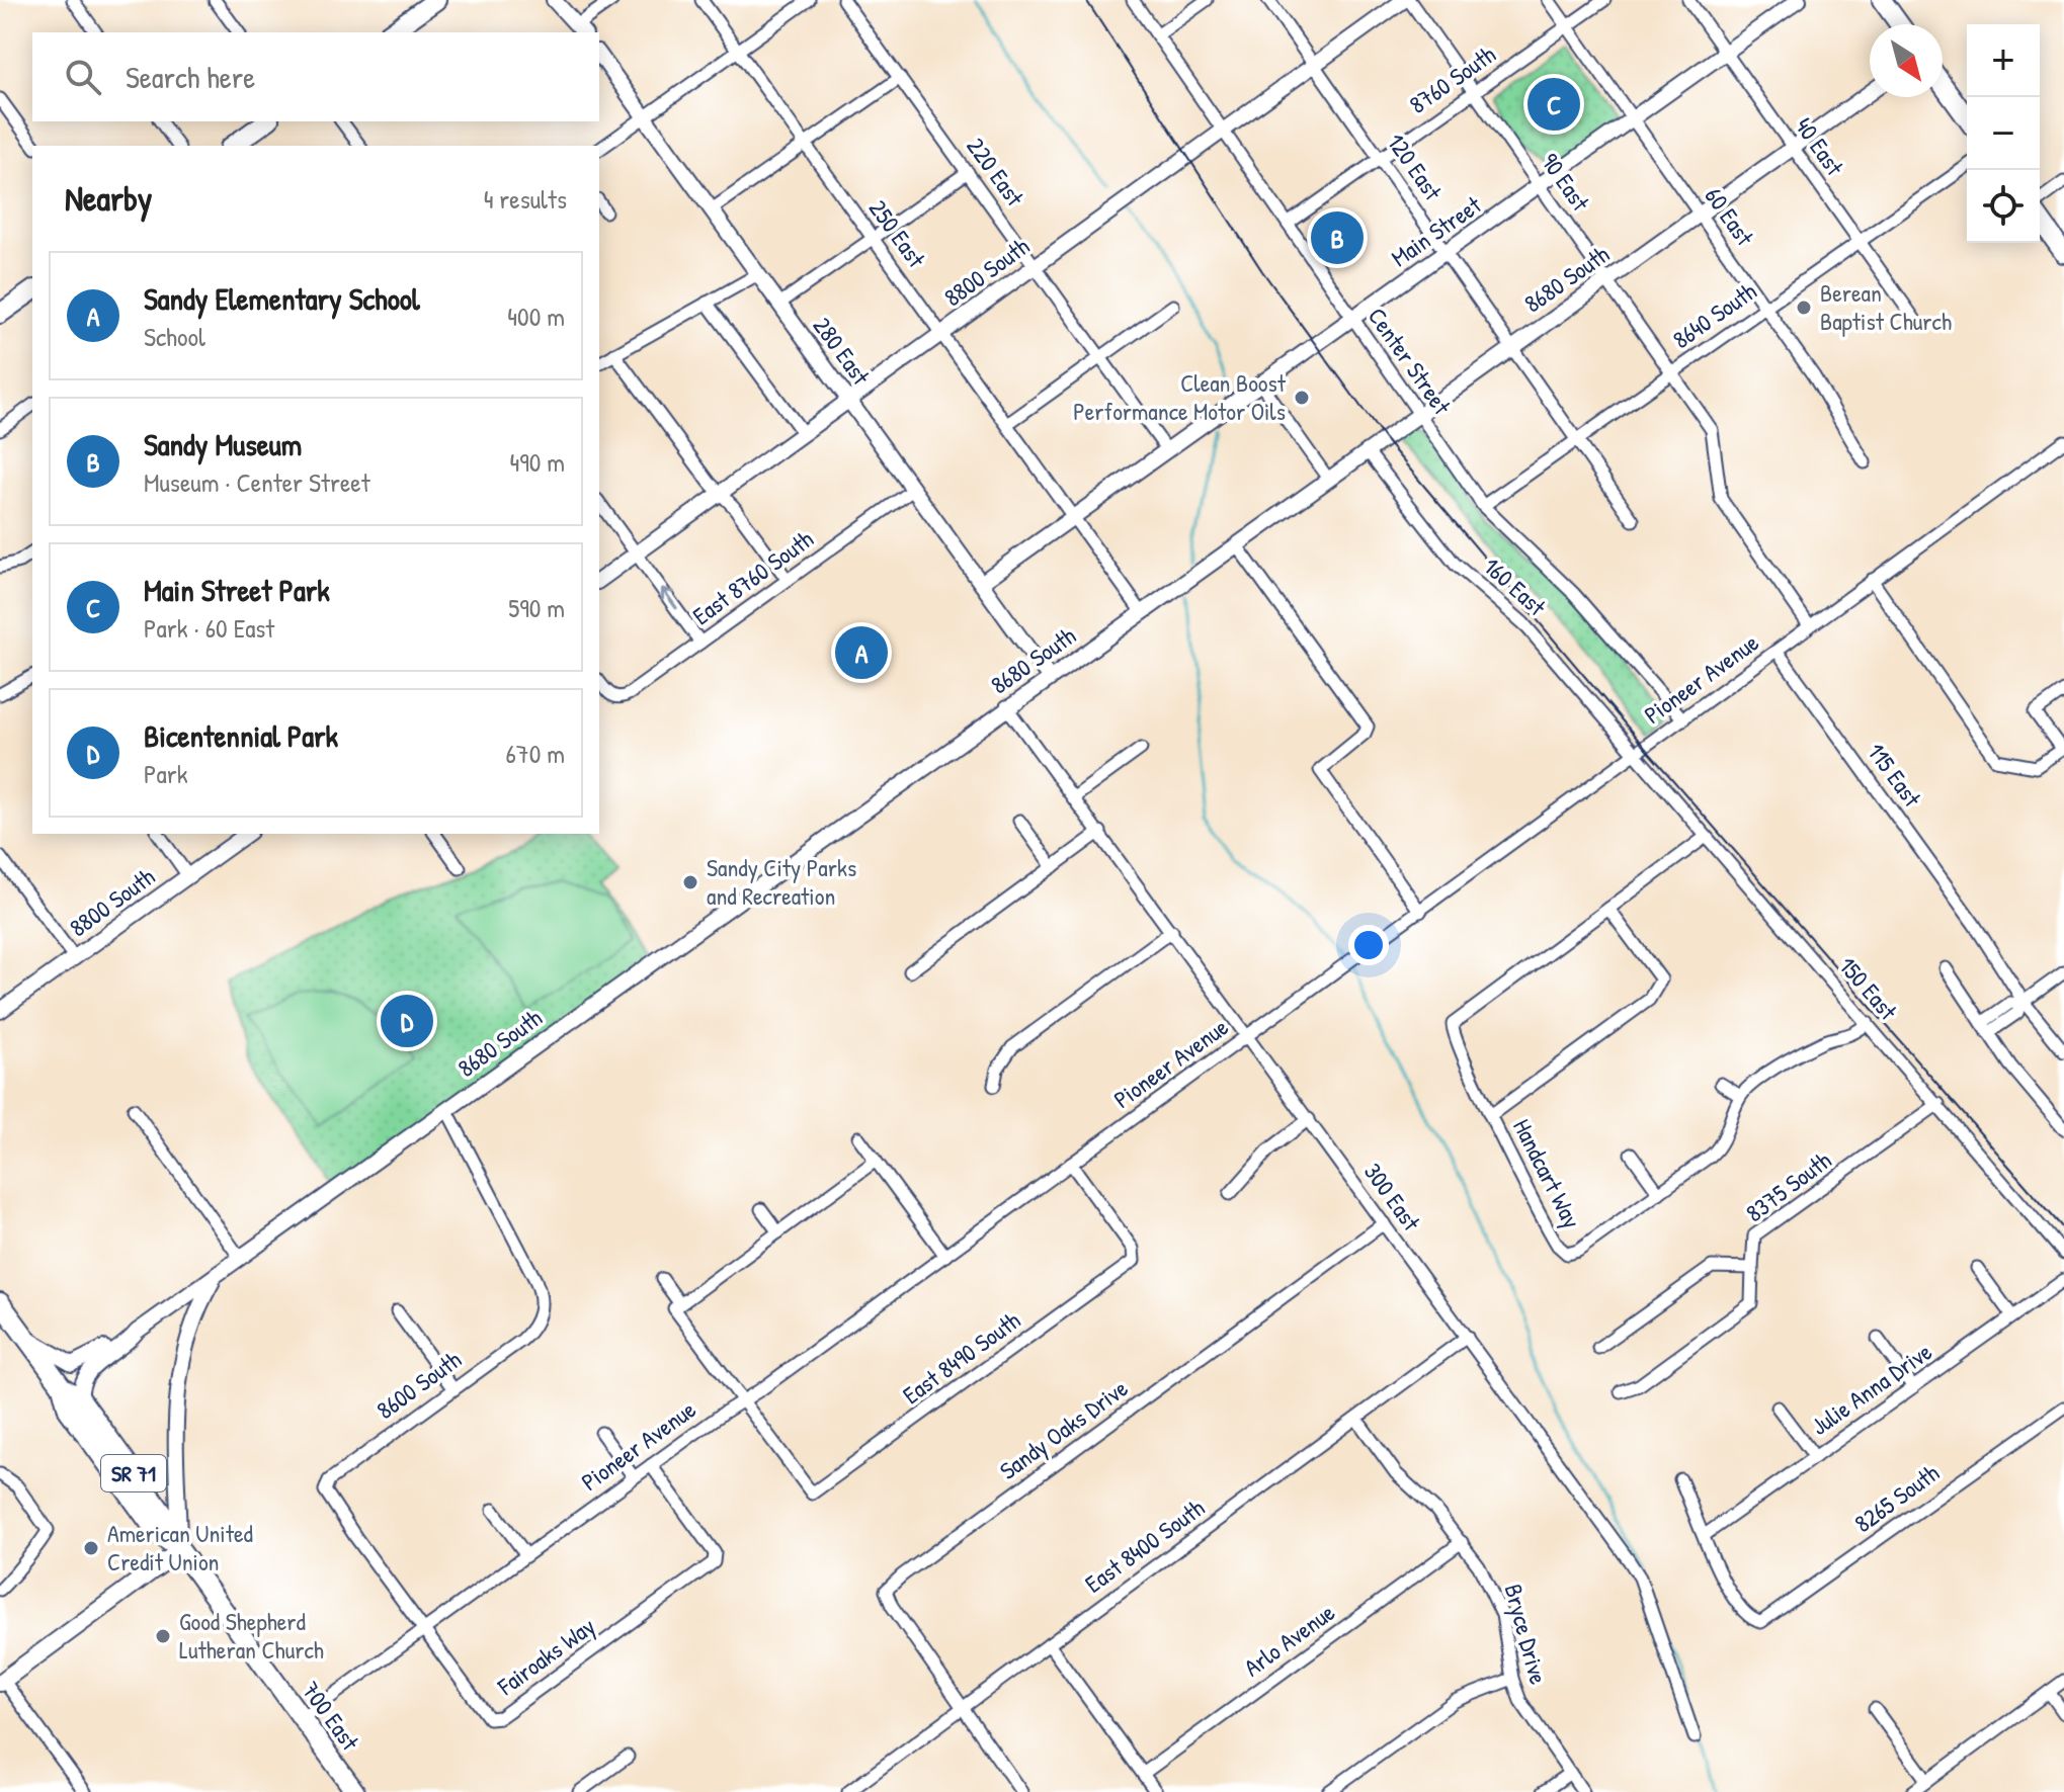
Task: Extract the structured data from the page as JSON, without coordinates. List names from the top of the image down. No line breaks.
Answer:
{"streets":{"main road":["SR 71","700 East"],"street":["8760 South","40 East","120 East","220 East","90 East","60 East","Main Street","250 East","8800 South","8680 South","8640 South","280 East","Center Street","East 8760 South","160 East","Pioneer Avenue","115 East","150 East","Handcart Way","8375 South","300 East","East 8490 South","8600 South","Julie Anna Drive","Sandy Oaks Drive","8265 South","East 8400 South","Bryce Drive","Arlo Avenue","Fairoaks Way"]},"crossings":[["8760 South","120 East"],["8760 South","90 East"],["8760 South","60 East"],["8760 South","Center Street"],["40 East","Main Street"],["40 East","8680 South"],["40 East","8640 South"],["120 East","Main Street"],["120 East","8800 South"],["120 East","8680 South"],["120 East","8640 South"],["220 East","Main Street"],["220 East","8800 South"],["90 East","Main Street"],["90 East","8800 South"],["90 East","8680 South"],["90 East","8640 South"],["90 East","Pioneer Avenue"],["60 East","Main Street"],["60 East","8680 South"],["60 East","8640 South"],["Main Street","250 East"],["Main Street","280 East"],["Main Street","Center Street"],["250 East","8800 South"],["250 East","8680 South"],["8800 South","280 East"],["8800 South","Center Street"],["8680 South","280 East"],["8680 South","Center Street"],["8680 South","160 East"],["8680 South","300 East"],["8680 South","8600 South"],["8640 South","Center Street"],["280 East","East 8760 South"],["Center Street","Pioneer Avenue"],["160 East","Pioneer Avenue"],["160 East","150 East"],["Pioneer Avenue","115 East"],["Pioneer Avenue","150 East"],["Pioneer Avenue","300 East"],["Pioneer Avenue","East 8490 South"],["Pioneer Avenue","8600 South"],["Pioneer Avenue","Fairoaks Way"],["Pioneer Avenue","700 East"],["150 East","8375 South"],["300 East","Sandy Oaks Drive"],["300 East","East 8400 South"],["8600 South","Fairoaks Way"],["Julie Anna Drive","8265 South"],["Sandy Oaks Drive","East 8400 South"],["East 8400 South","Bryce Drive"],["Bryce Drive","Arlo Avenue"]],"places":["Berean Baptist Church","Clean Boost Performance Motor Oils","Sandy City Parks and Recreation","American United Credit Union","Good Shepherd Lutheran Church"],"north":"bottom right","page":{"map_buttons":["+","−"],"search":"Search here","pins":["C","B","A","D"],"heading":["Nearby","4 results"],"list":[{"mark":"A","name":"Sandy Elementary School","note":"School","value":"400 m"},{"mark":"B","name":"Sandy Museum","note":"Museum · Center Street","value":"490 m"},{"mark":"C","name":"Main Street Park","note":"Park · 60 East","value":"590 m"},{"mark":"D","name":"Bicentennial Park","note":"Park","value":"670 m"}]}}
